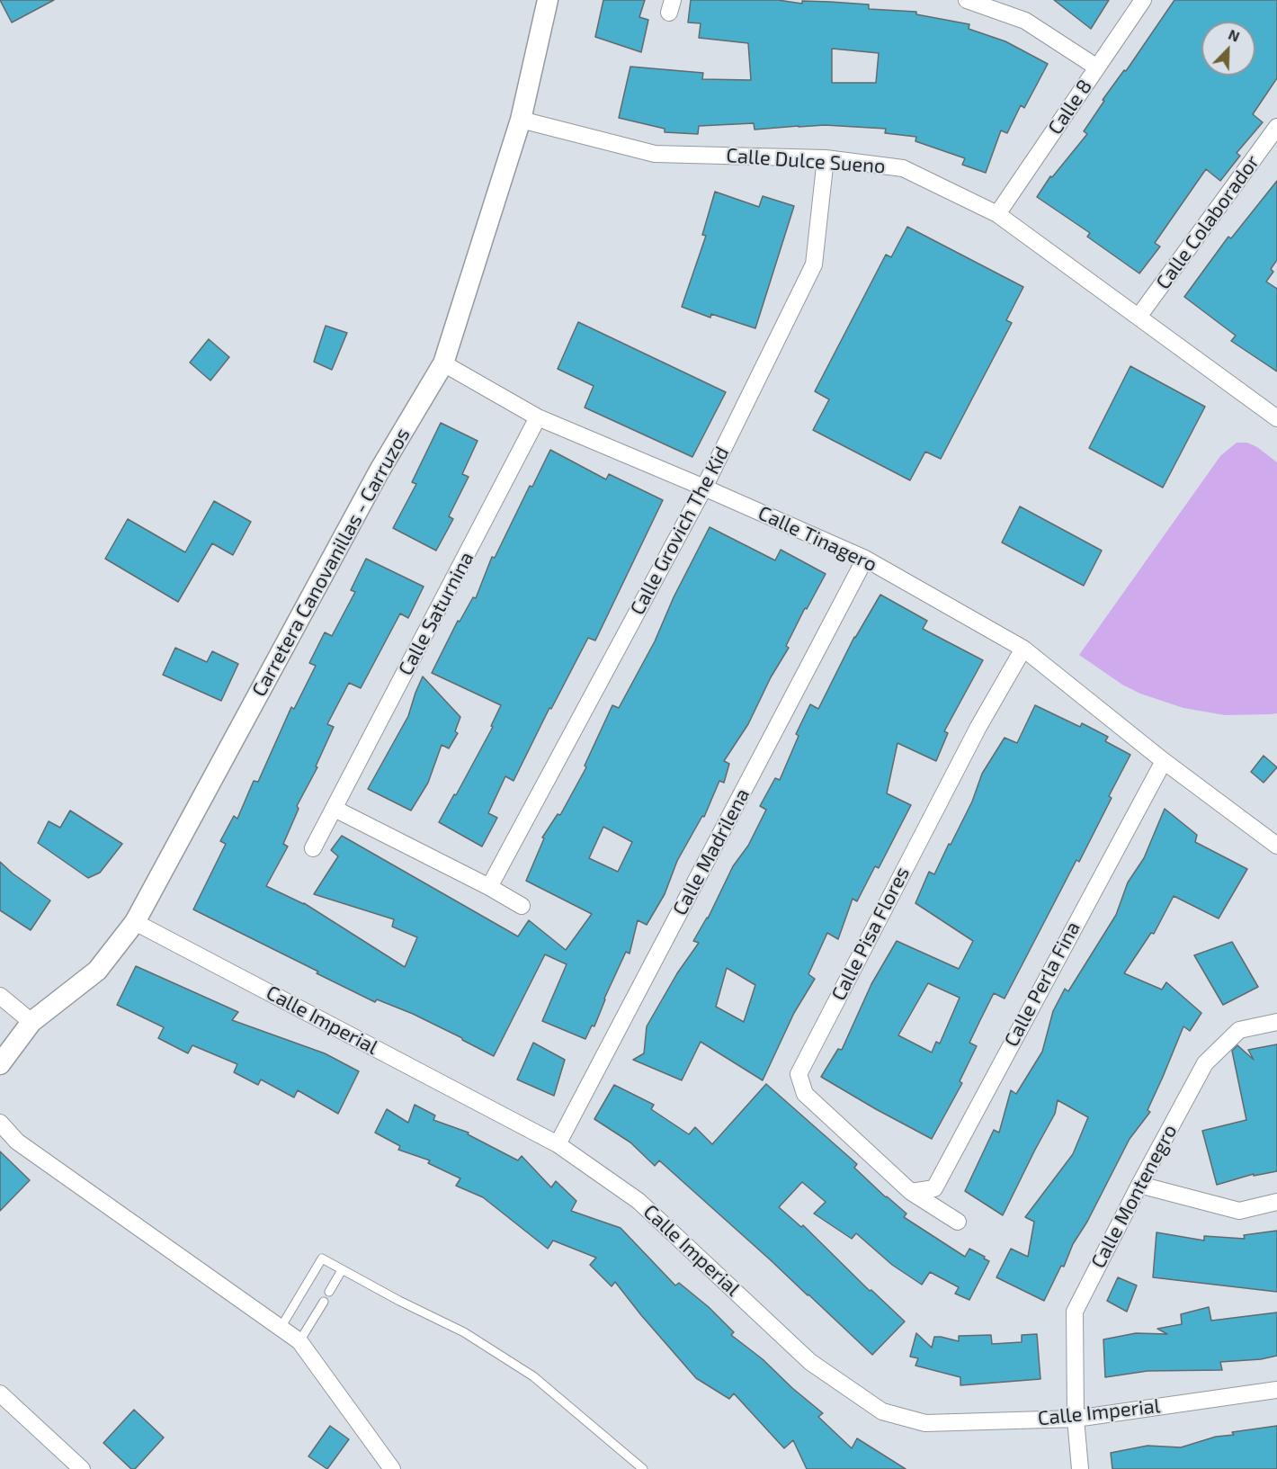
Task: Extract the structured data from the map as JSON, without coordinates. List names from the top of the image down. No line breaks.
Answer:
{"streets":{"street":["Calle 8","Calle Dulce Sueno","Calle Colaborador","Calle Grovich The Kid","Calle Tinagero","Carretera Canovanillas - Carruzos","Calle Saturnina","Calle Madrilena","Calle Pisa Flores","Calle Perla Fina","Calle Imperial","Calle Montenegro"]},"crossings":[["Calle 8","Calle Dulce Sueno"],["Calle Dulce Sueno","Calle Colaborador"],["Calle Dulce Sueno","Calle Grovich The Kid"],["Calle Dulce Sueno","Carretera Canovanillas - Carruzos"],["Calle Grovich The Kid","Calle Tinagero"],["Calle Tinagero","Carretera Canovanillas - Carruzos"],["Calle Tinagero","Calle Saturnina"],["Calle Tinagero","Calle Madrilena"],["Calle Tinagero","Calle Pisa Flores"],["Calle Tinagero","Calle Perla Fina"],["Carretera Canovanillas - Carruzos","Calle Imperial"],["Calle Madrilena","Calle Imperial"],["Calle Pisa Flores","Calle Perla Fina"],["Calle Imperial","Calle Montenegro"]],"north":"top right"}
